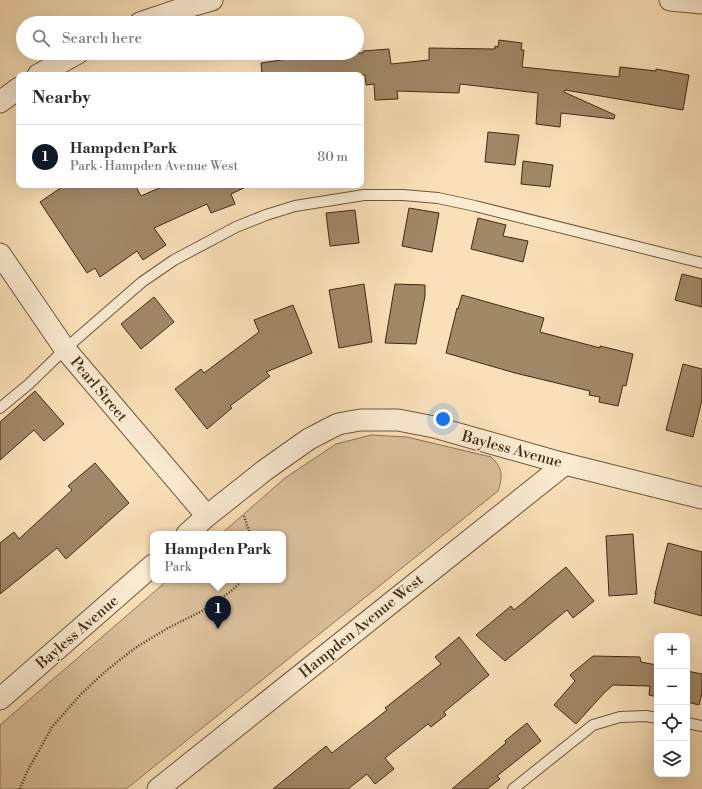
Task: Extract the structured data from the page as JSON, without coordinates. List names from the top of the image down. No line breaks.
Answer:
{"streets":{"street":["Pearl Street","Bayless Avenue","Hampden Avenue West"]},"crossings":[["Pearl Street","Bayless Avenue"],["Bayless Avenue","Hampden Avenue West"]],"page":{"search":"Search here","heading":"Nearby","list":[{"mark":"1","name":"Hampden Park","note":"Park · Hampden Avenue West","value":"80 m"}],"popup":["Hampden Park","Park"],"pins":"1","map_buttons":["+","−"]}}
